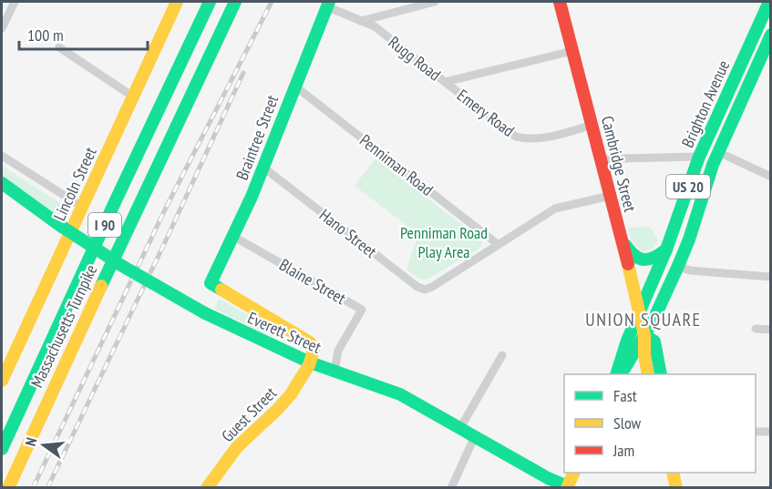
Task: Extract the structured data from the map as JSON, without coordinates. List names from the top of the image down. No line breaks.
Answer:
{"streets":{"main road":["Brighton Avenue","Braintree Street","Cambridge Street","Lincoln Street","US 20","I 90","Massachusetts Turnpike","Everett Street","Guest Street"],"street":["Rugg Road","Emery Road","Penniman Road","Hano Street","Blaine Street"]},"crossings":[["Rugg Road","Emery Road"],["Rugg Road","Braintree Street"],["Rugg Road","Cambridge Street"],["Brighton Avenue","Cambridge Street"],["Brighton Avenue","US 20"],["Emery Road","Cambridge Street"],["Braintree Street","Penniman Road"],["Braintree Street","Hano Street"],["Braintree Street","Blaine Street"],["Braintree Street","Everett Street"],["Braintree Street","Guest Street"],["Cambridge Street","US 20"],["Cambridge Street","Hano Street"],["Penniman Road","Hano Street"],["Blaine Street","Everett Street"],["Everett Street","Guest Street"]],"districts":["UNION SQUARE"],"parks":["Penniman Road Play Area"],"legend":["Fast","Slow","Jam"],"scale_bar":"100 m","north":"left"}
